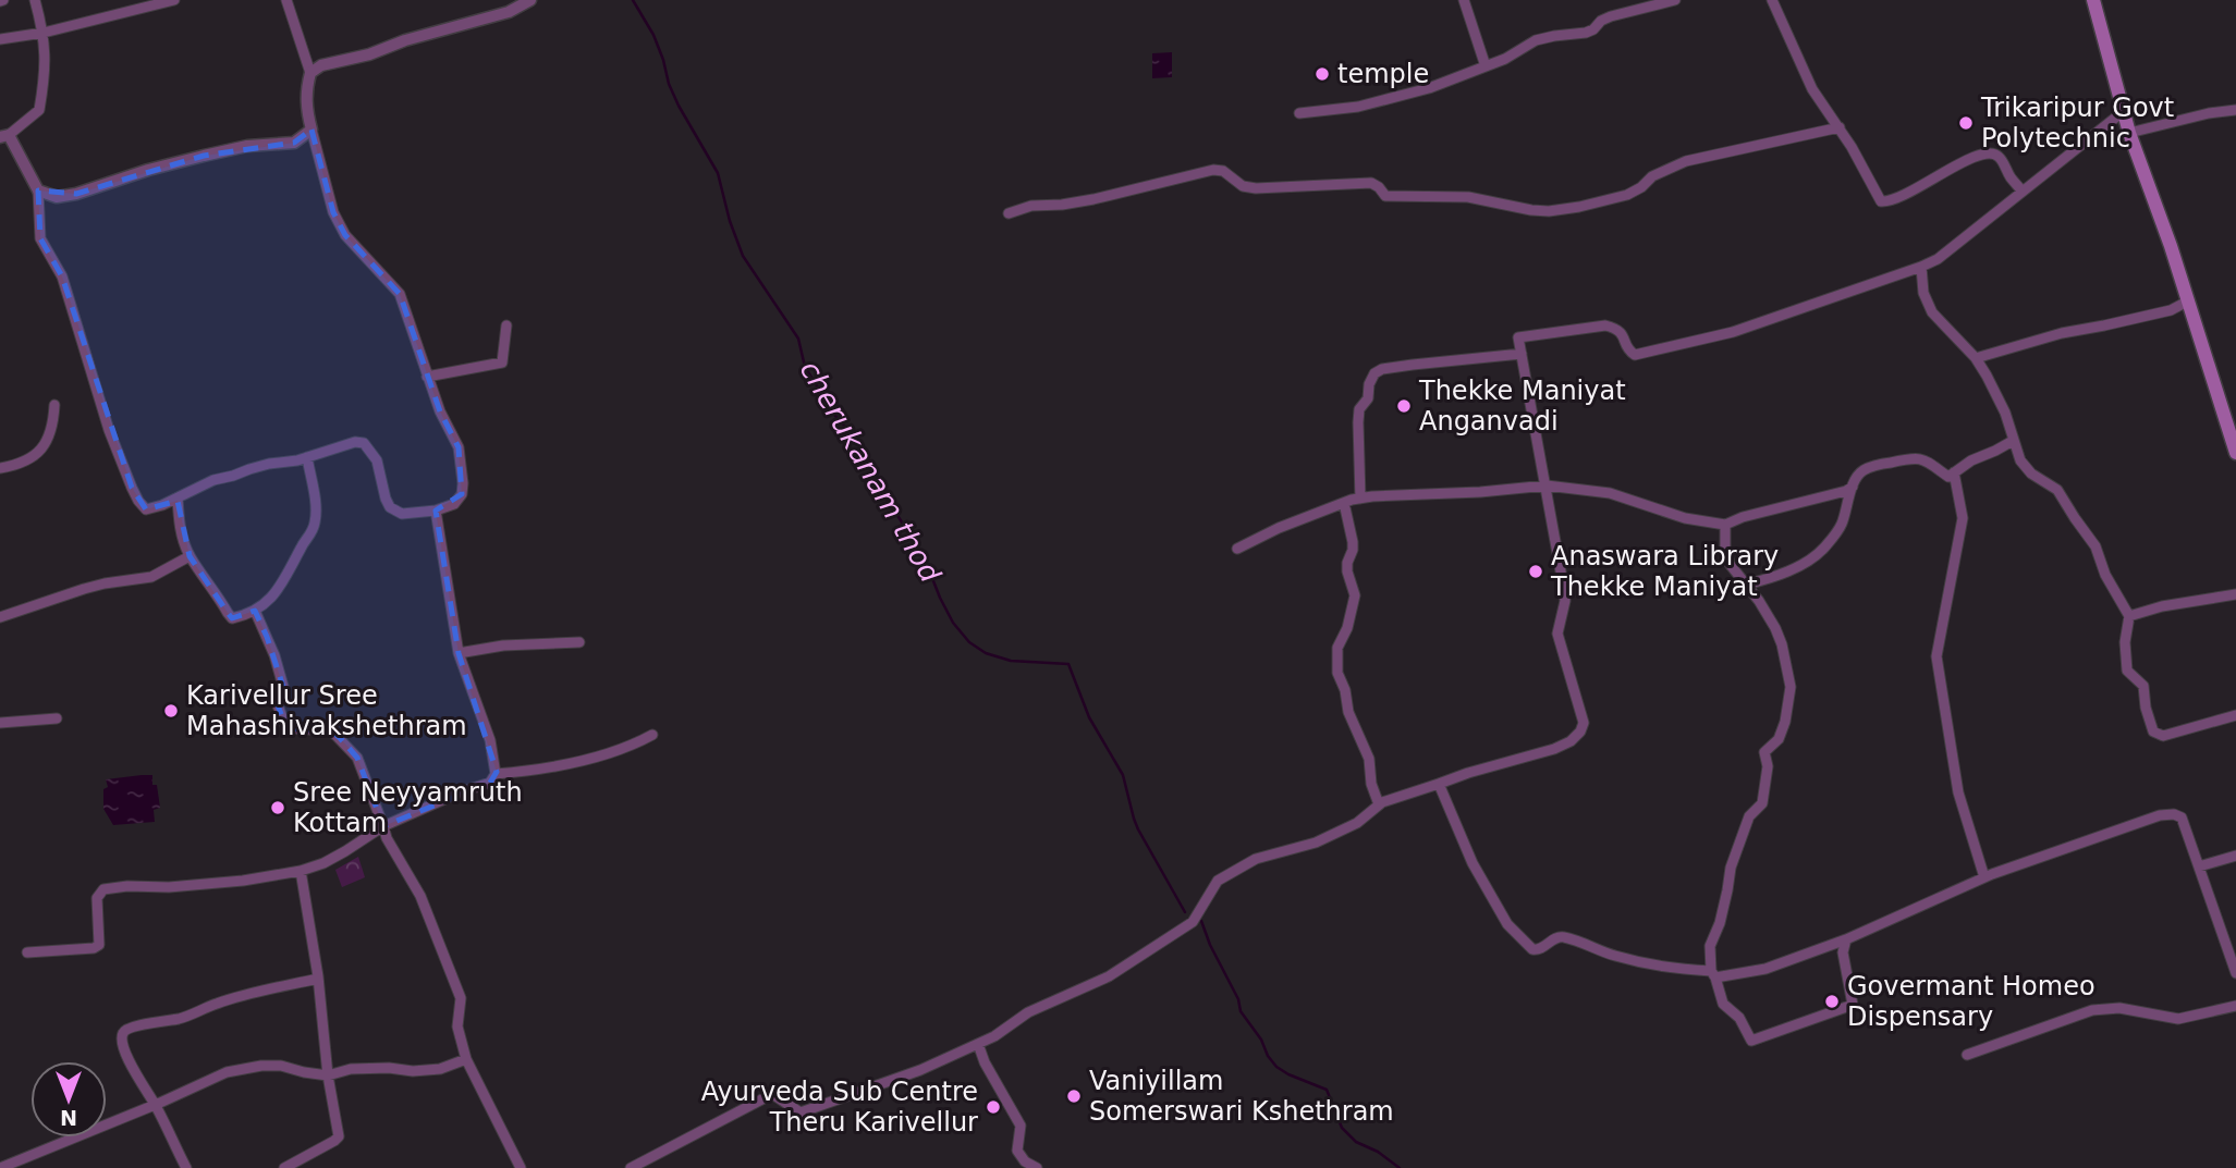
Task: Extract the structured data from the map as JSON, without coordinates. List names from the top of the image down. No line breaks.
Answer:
{"water":["cherukanam thod"],"places":["temple","Trikaripur Govt Polytechnic","Thekke Maniyat Anganvadi","Anaswara Library Thekke Maniyat","Karivellur Sree Mahashivakshethram","Sree Neyyamruth Kottam","Govermant Homeo Dispensary","Vaniyillam Somerswari Kshethram","Ayurveda Sub Centre Theru Karivellur"],"north":"bottom"}
